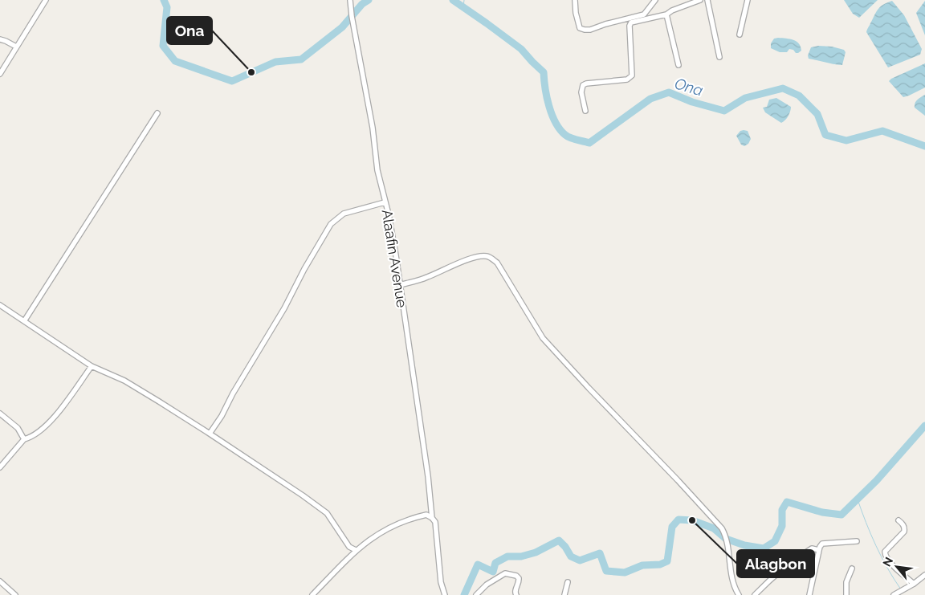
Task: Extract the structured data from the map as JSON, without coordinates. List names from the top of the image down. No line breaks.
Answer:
{"streets":{"street":["Alaafin Avenue"]},"water":["Ona"],"places":["Ona","Alagbon"],"north":"top left"}
